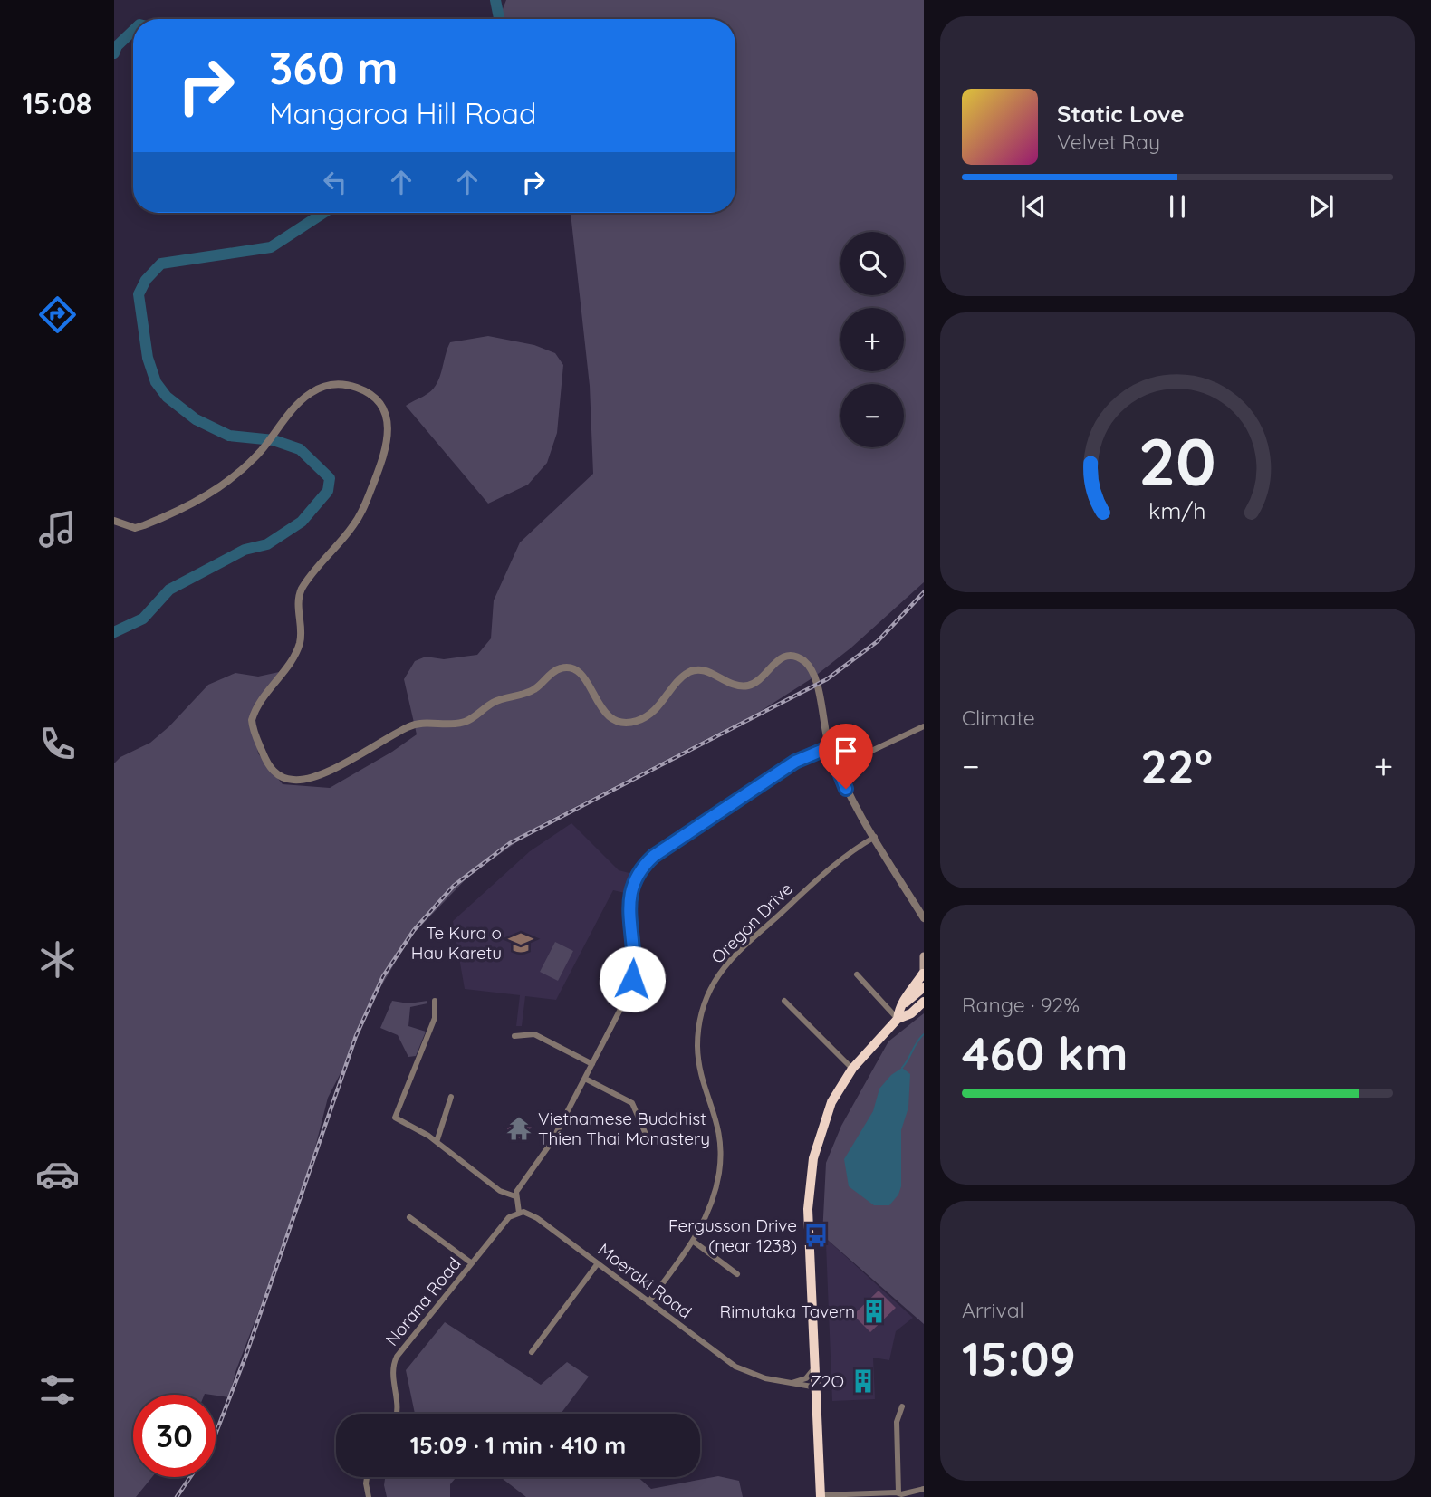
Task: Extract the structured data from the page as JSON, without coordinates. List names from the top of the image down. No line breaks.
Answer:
{"streets":{"street":["Oregon Drive","Moeraki Road","Norana Road"]},"crossings":[["Oregon Drive","Moeraki Road"],["Moeraki Road","Norana Road"]],"places":{"school or university":["Te Kura o Hau Karetu"],"temple":["Vietnamese Buddhist Thien Thai Monastery"],"bus stop":["Fergusson Drive (near 1238)"],"building":["Rimutaka Tavern","Z2O"]},"page":{"tabs":"15:08","turn":["360 m","Mangaroa Hill Road"],"song":["Static Love","Velvet Ray"],"map_buttons":["+","−"],"tile":["Climate",["Range · 92%","460 km"],["Arrival","15:09"]],"heat":["−","22°","+"],"limit":"30","trip":"15:09 · 1 min · 410 m","gauge":["20","km/h"]}}
